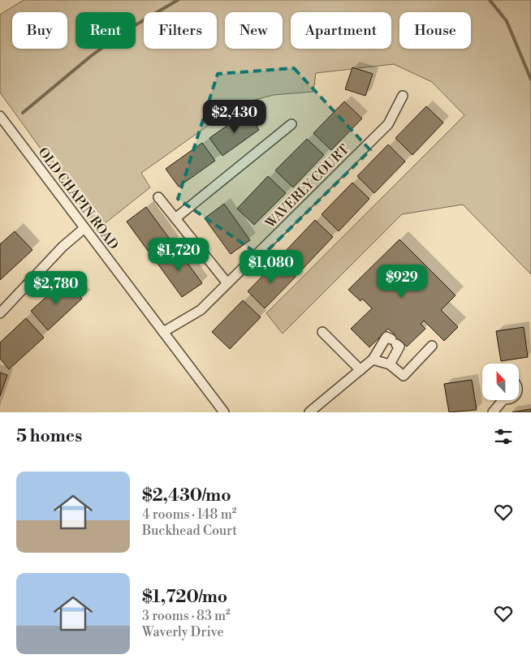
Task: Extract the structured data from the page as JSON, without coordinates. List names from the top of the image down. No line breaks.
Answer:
{"streets":{"street":["WAVERLY COURT","OLD CHAPIN ROAD"]},"crossings":[["WAVERLY COURT","OLD CHAPIN ROAD"]],"north":"top","page":{"chip":["Buy","Rent","Filters","New","Apartment","House"],"price":["$2,430","$1,720","$1,080","$929","$2,780"],"heading":"5 homes","list":[{"name":"$2,430/mo","note":"4 rooms · 148 m² · Buckhead Court"},{"name":"$1,720/mo","note":"3 rooms · 83 m² · Waverly Drive"}]}}
